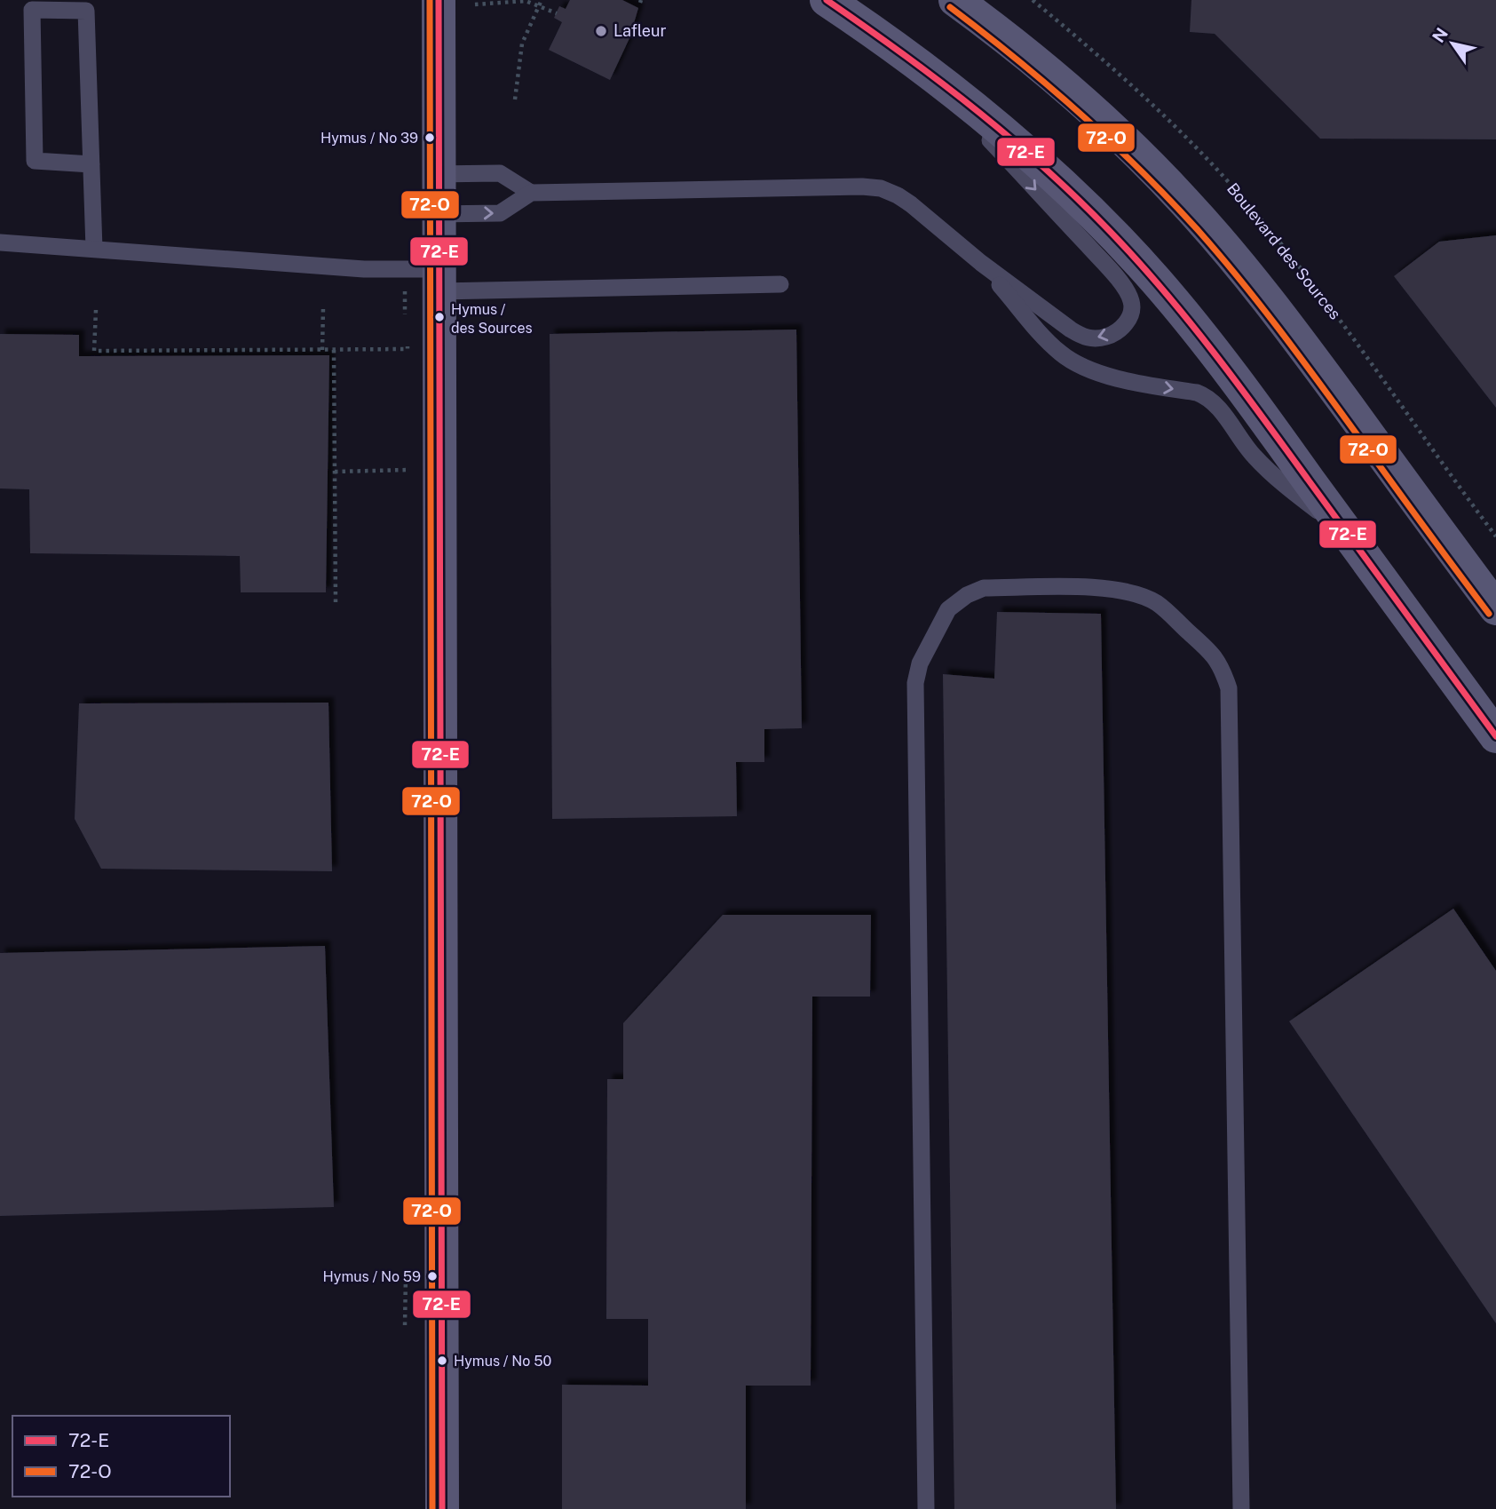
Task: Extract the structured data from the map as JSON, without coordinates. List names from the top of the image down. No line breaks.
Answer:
{"streets":{"path":["Boulevard des Sources"]},"places":["Lafleur","Hymus / No 39","Hymus / des Sources","Hymus / No 59","Hymus / No 50"],"lines":["transit line 72-E","transit line 72-O"],"legend":["72-E","72-O"],"north":"top left"}
